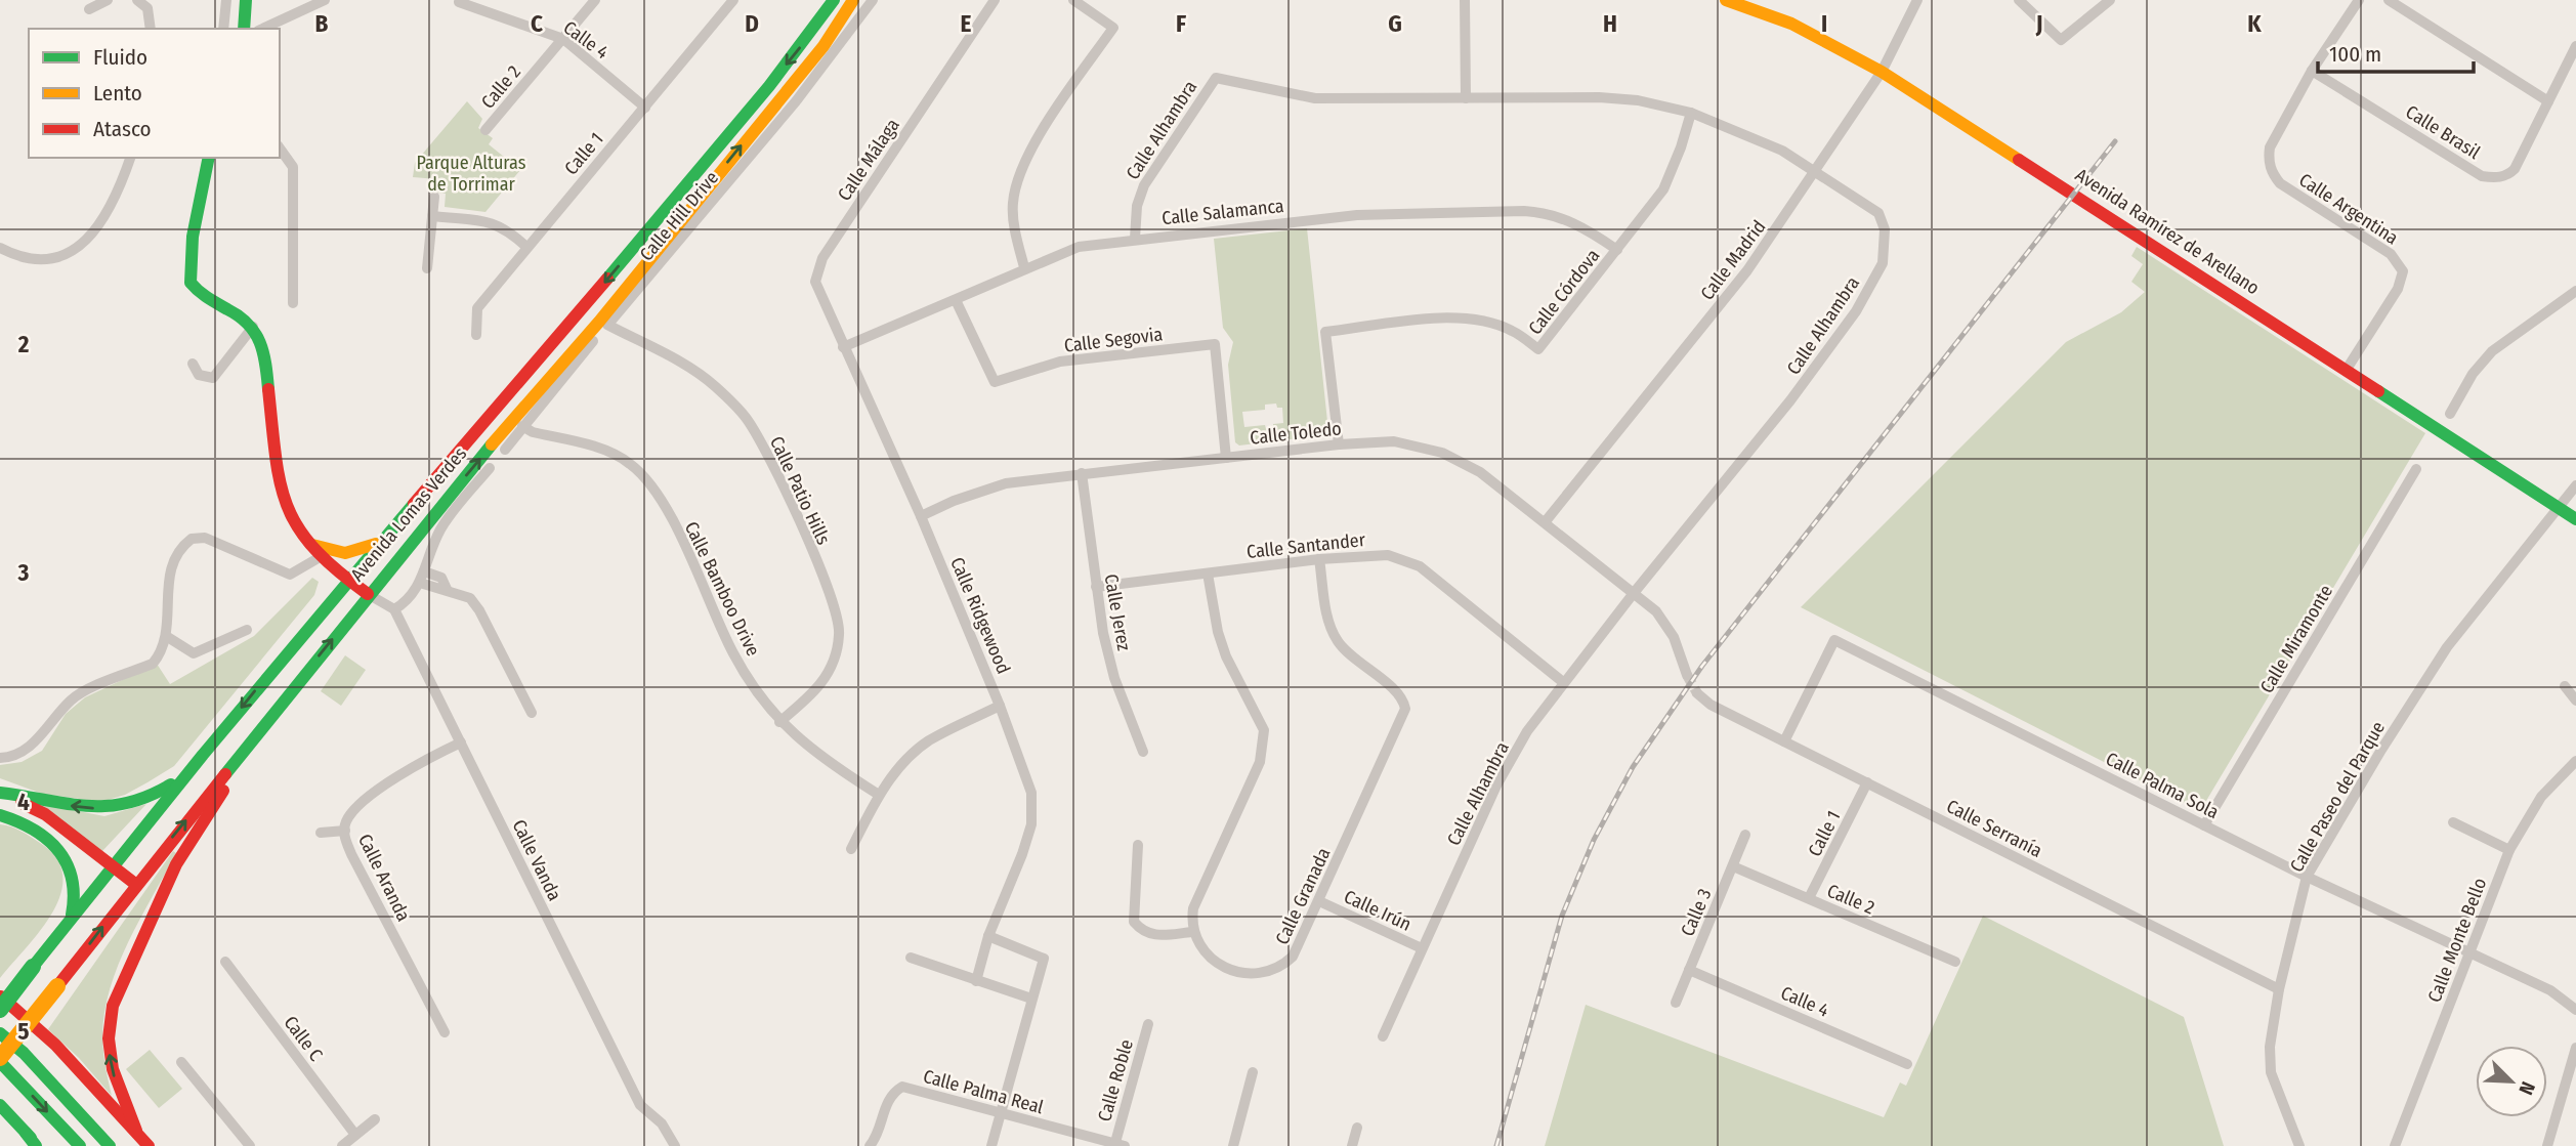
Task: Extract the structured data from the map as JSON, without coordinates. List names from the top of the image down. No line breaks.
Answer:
{"streets":{"main road":["Avenida Ramírez de Arellano","Avenida Lomas Verdes"],"street":["Calle 4","Calle 2","Calle Alhambra","Calle Brasil","Calle 1","Calle Málaga","Calle Argentina","Calle Salamanca","Calle Hill Drive","Calle Madrid","Calle Córdova","Calle Segovia","Calle Toledo","Calle Patio Hills","Calle Santander","Calle Bamboo Drive","Calle Jerez","Calle Ridgewood","Calle Miramonte","Calle Palma Sola","Calle Paseo del Parque","Calle Serranía","Calle Vanda","Calle Aranda","Calle Granada","Calle Irún","Calle 3","Calle Monte Bello","Calle C","Calle Roble","Calle Palma Real"]},"crossings":[["Calle 4","Calle 2"],["Calle 4","Calle 1"],["Calle 4","Calle 3"],["Calle 2","Calle 1"],["Calle 2","Calle 3"],["Calle Alhambra","Calle Salamanca"],["Calle Alhambra","Calle Madrid"],["Calle Alhambra","Calle Córdova"],["Calle Alhambra","Calle Toledo"],["Calle Alhambra","Calle Santander"],["Calle Alhambra","Calle Irún"],["Calle Brasil","Calle Argentina"],["Calle 1","Calle Serranía"],["Calle Málaga","Calle Salamanca"],["Calle Málaga","Calle Ridgewood"],["Calle Argentina","Avenida Ramírez de Arellano"],["Calle Salamanca","Calle Córdova"],["Calle Salamanca","Calle Segovia"],["Calle Salamanca","Calle Ridgewood"],["Calle Hill Drive","Calle Patio Hills"],["Calle Hill Drive","Calle Bamboo Drive"],["Avenida Ramírez de Arellano","Calle Madrid"],["Avenida Ramírez de Arellano","Calle Paseo del Parque"],["Calle Madrid","Calle Toledo"],["Calle Córdova","Calle Toledo"],["Calle Segovia","Calle Toledo"],["Calle Toledo","Calle Jerez"],["Calle Toledo","Calle Ridgewood"],["Calle Patio Hills","Calle Bamboo Drive"],["Calle Santander","Calle Jerez"],["Calle Santander","Calle Granada"],["Calle Miramonte","Calle Palma Sola"],["Calle Palma Sola","Calle Paseo del Parque"],["Calle Palma Sola","Calle Serranía"],["Calle Palma Sola","Calle Monte Bello"],["Calle Paseo del Parque","Calle Serranía"],["Calle Vanda","Calle Aranda"],["Calle Granada","Calle Irún"],["Calle Roble","Calle Palma Real"]],"parks":["Parque Alturas de Torrimar"],"legend":["Fluido","Lento","Atasco"],"scale_bar":"100 m","north":"bottom right","grid":{"columns":["B","C","D","E","F","G","H","I","J","K"],"rows":["2","3","4","5"]}}
